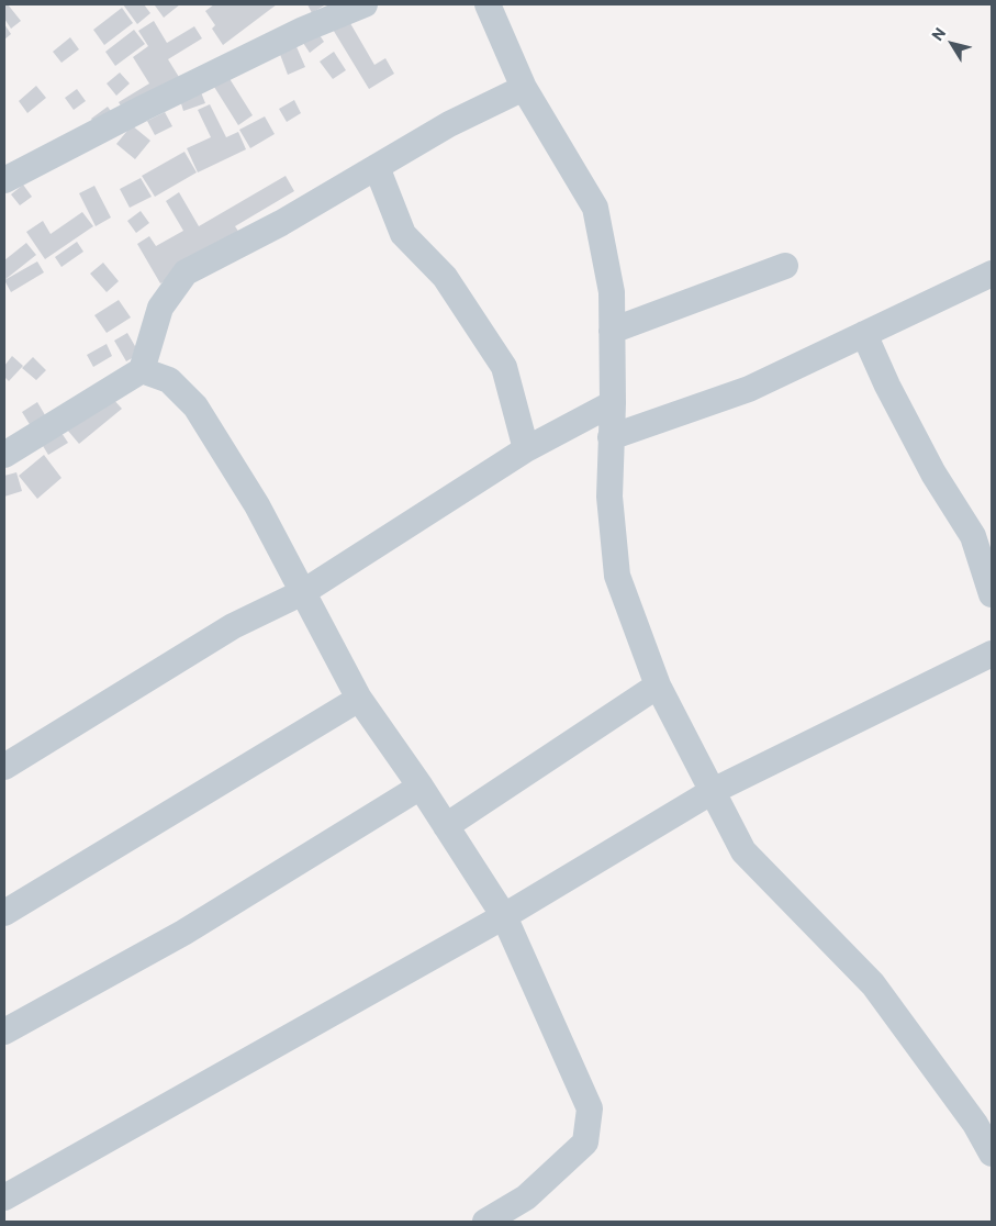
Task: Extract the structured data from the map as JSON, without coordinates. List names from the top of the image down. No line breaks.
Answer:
{"north":"top left"}
